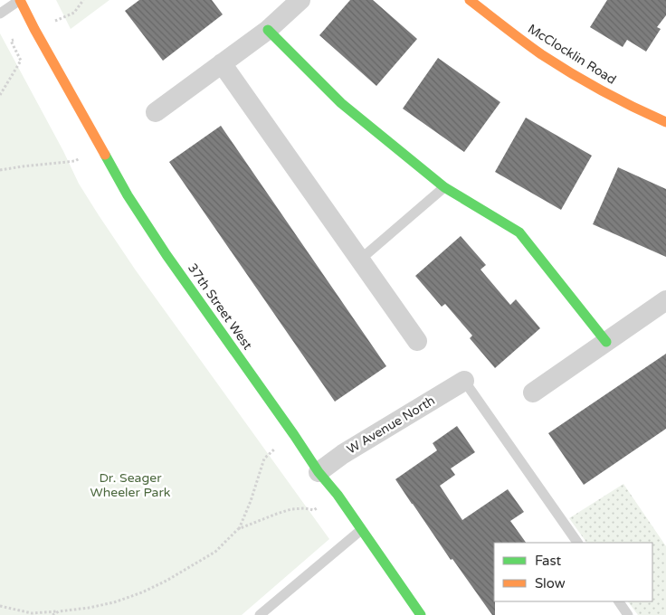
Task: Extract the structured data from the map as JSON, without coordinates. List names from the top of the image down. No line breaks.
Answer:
{"streets":{"street":["McClocklin Road","37th Street West","W Avenue North"]},"crossings":[["37th Street West","W Avenue North"]],"parks":["Dr. Seager Wheeler Park"],"legend":["Fast","Slow"]}
